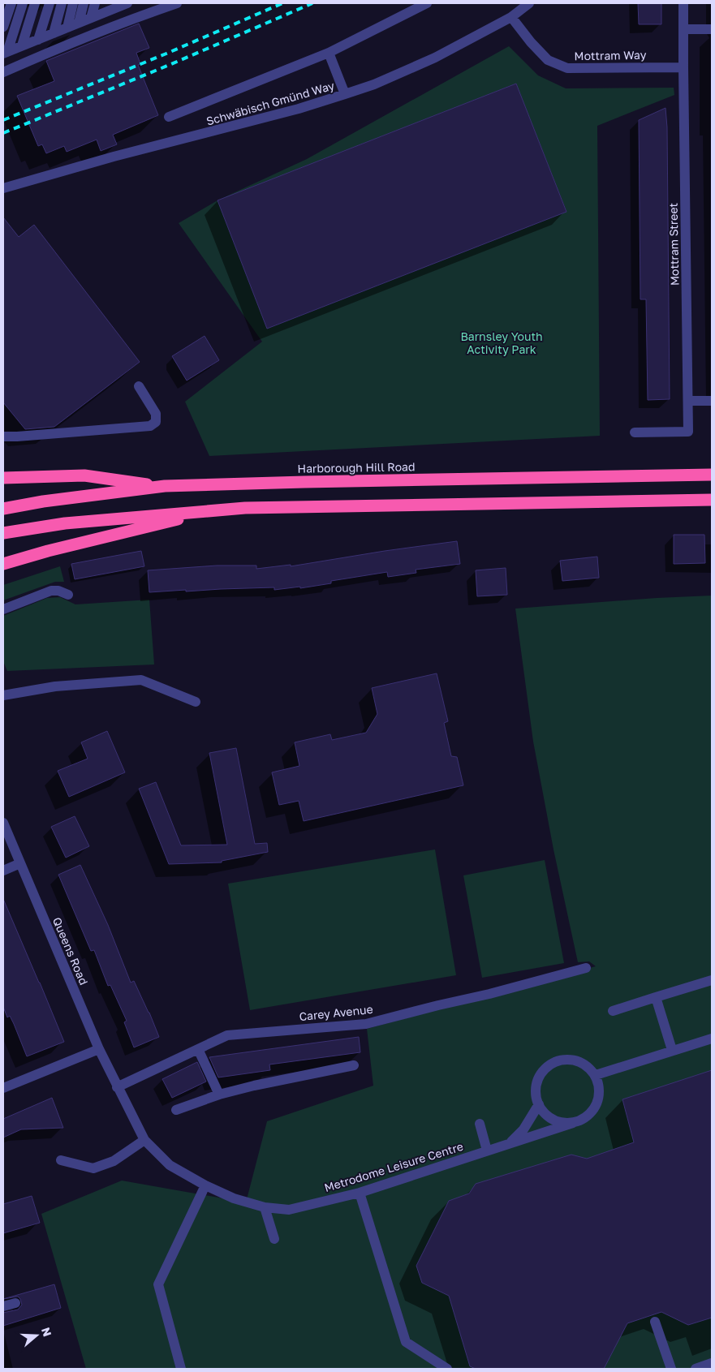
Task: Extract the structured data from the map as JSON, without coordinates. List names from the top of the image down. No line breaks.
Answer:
{"streets":{"highway":["Harborough Hill Road"],"street":["Mottram Way","Schwäbisch Gmünd Way","Mottram Street","Queens Road","Carey Avenue","Metrodome Leisure Centre"]},"crossings":[["Mottram Way","Schwäbisch Gmünd Way"],["Mottram Way","Mottram Street"],["Queens Road","Carey Avenue"],["Queens Road","Metrodome Leisure Centre"],["Carey Avenue","Metrodome Leisure Centre"]],"parks":["Barnsley Youth Activity Park"],"north":"right"}
